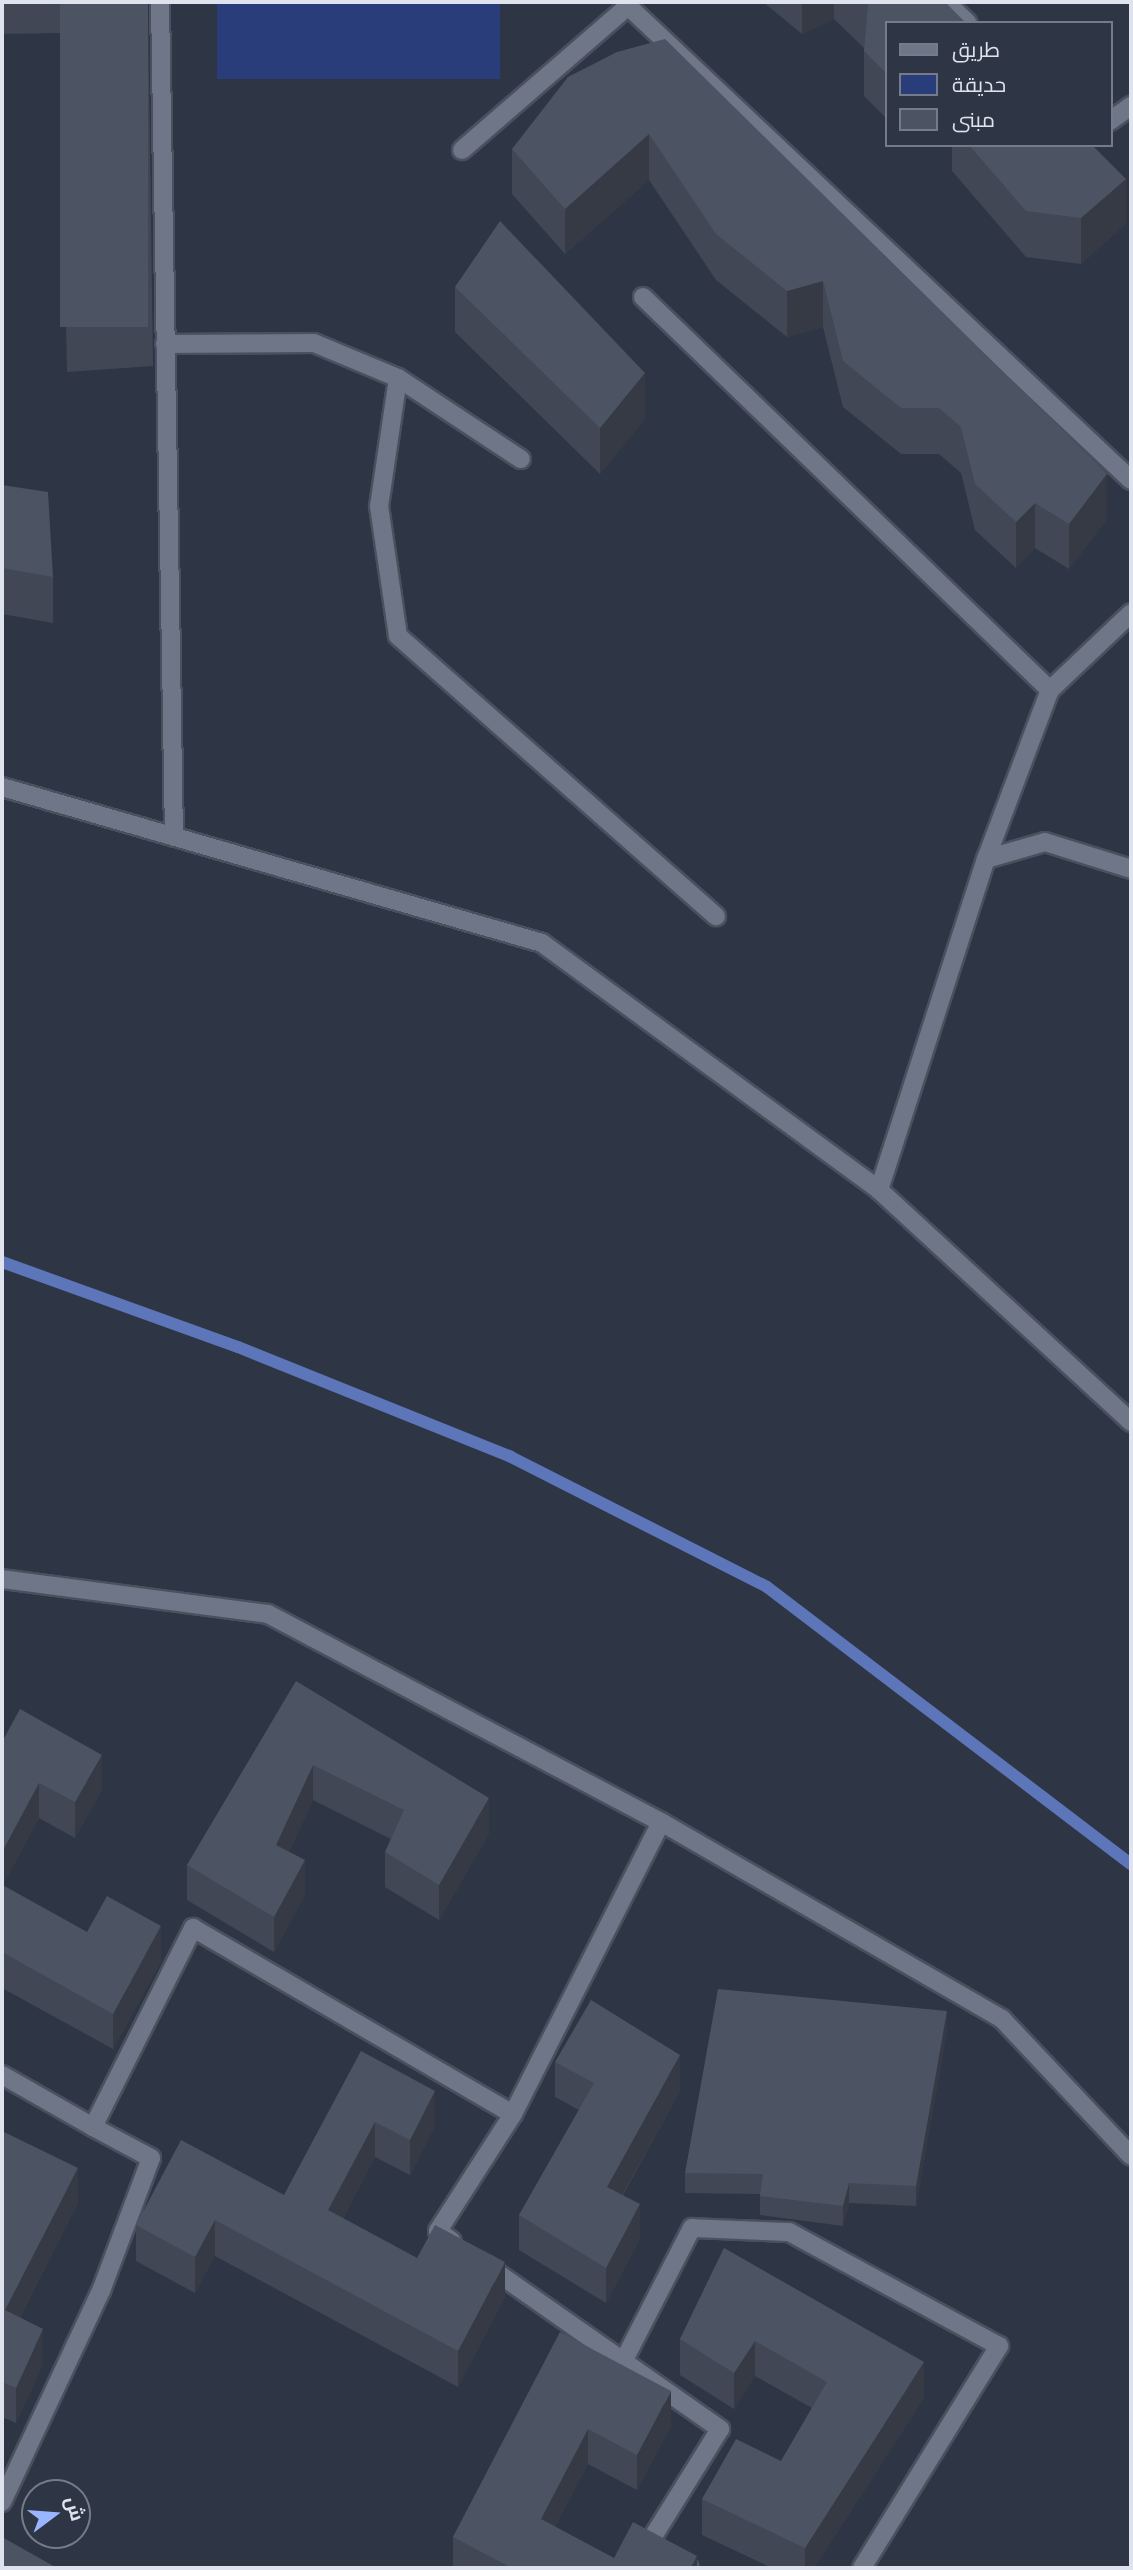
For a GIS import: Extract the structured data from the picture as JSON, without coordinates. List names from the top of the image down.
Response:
{
  "legend": ["طريق", "حديقة", "مبنى"],
  "north": "right"
}
